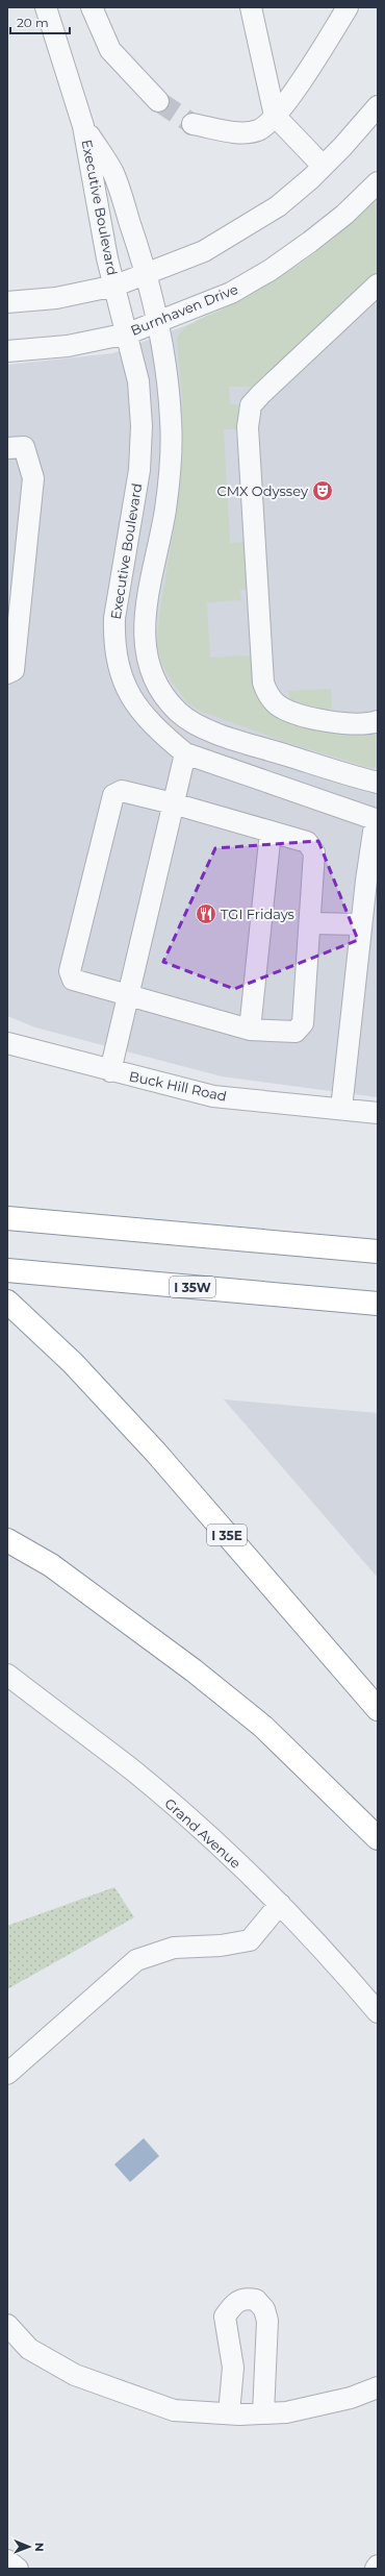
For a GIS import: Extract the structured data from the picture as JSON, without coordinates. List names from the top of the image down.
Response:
{
  "streets": {
    "highway": ["I 35W", "I 35E"],
    "street": [
      "Executive Boulevard",
      "Burnhaven Drive",
      "Buck Hill Road",
      "Grand Avenue"
    ]
  },
  "crossings": [
    ["Executive Boulevard", "Burnhaven Drive"]
  ],
  "places": {
    "theatre": ["CMX Odyssey"],
    "restaurant": ["TGI Fridays"]
  },
  "scale_bar": "20 m",
  "north": "right"
}
